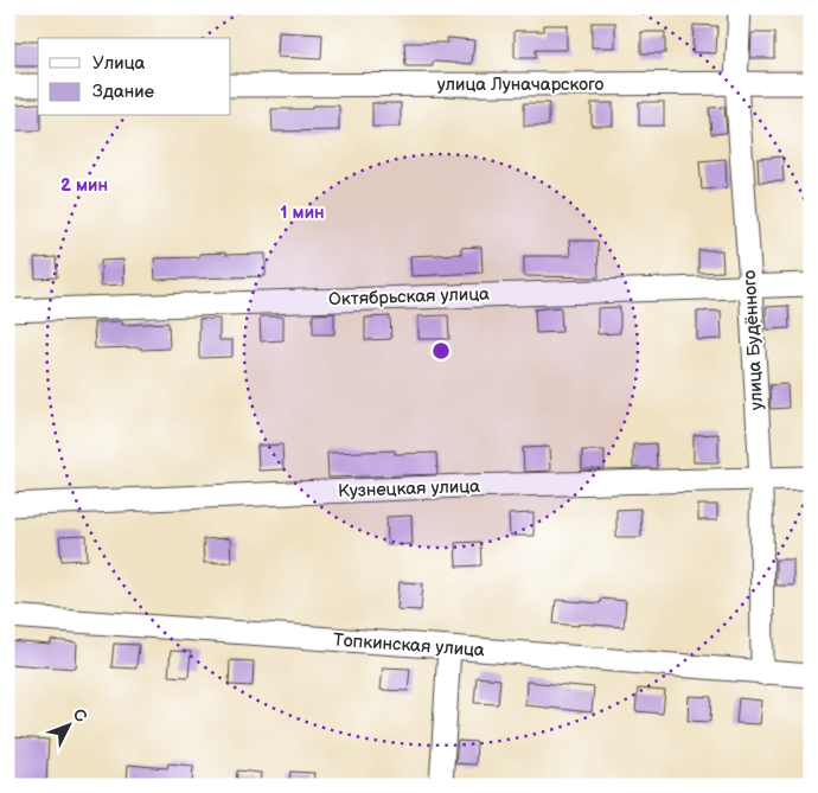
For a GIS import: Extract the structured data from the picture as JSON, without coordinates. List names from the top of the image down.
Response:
{
  "streets": {
    "street": [
      "улица Луначарского",
      "Октябрьская улица",
      "улица Будённого",
      "Кузнецкая улица",
      "Топкинская улица"
    ]
  },
  "crossings": [
    ["улица Луначарского", "улица Будённого"],
    ["Октябрьская улица", "улица Будённого"],
    ["улица Будённого", "Кузнецкая улица"],
    ["улица Будённого", "Топкинская улица"]
  ],
  "legend": ["Улица", "Здание"],
  "north": "top right",
  "rings": ["2 мин", "1 мин"]
}
